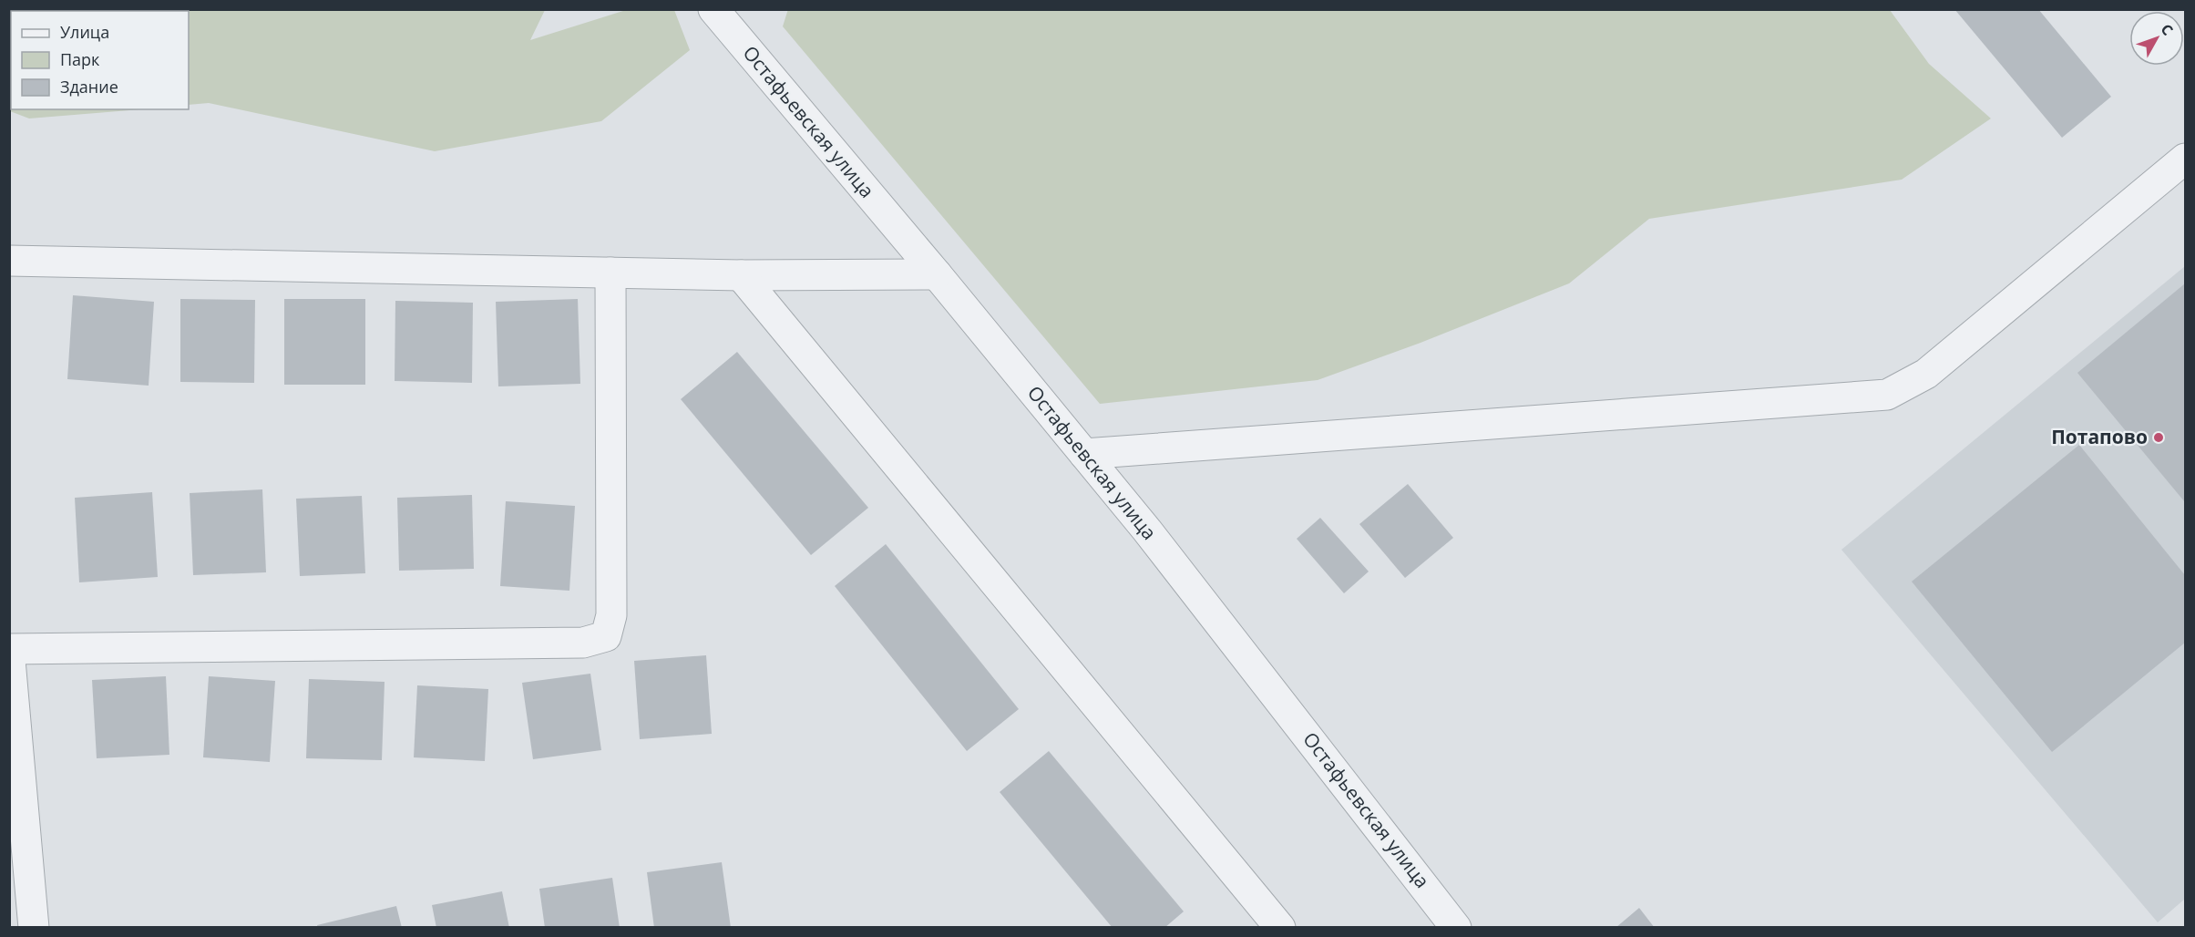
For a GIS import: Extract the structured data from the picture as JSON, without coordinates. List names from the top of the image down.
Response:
{
  "streets": {
    "street": ["Остафьевская улица"]
  },
  "places": ["Потапово"],
  "legend": ["Улица", "Парк", "Здание"],
  "north": "top right"
}
